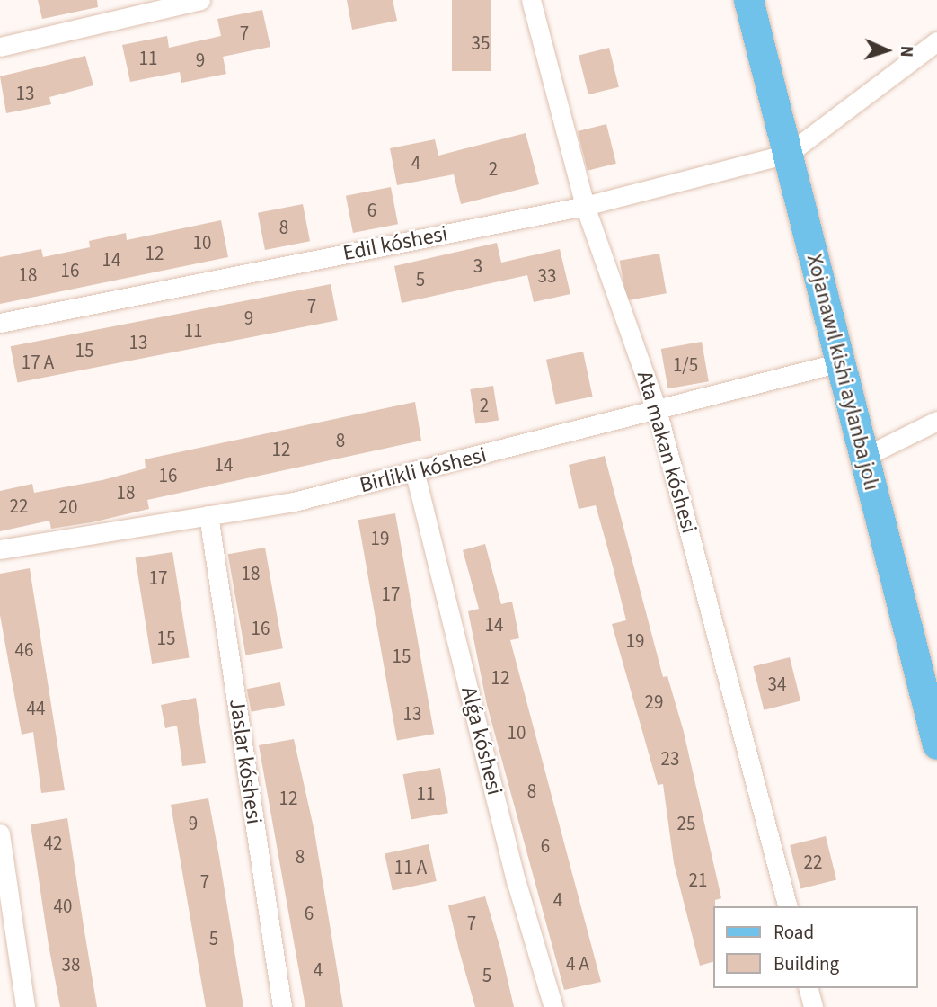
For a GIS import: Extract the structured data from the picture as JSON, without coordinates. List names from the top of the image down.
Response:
{
  "streets": {
    "main road": ["Xojanawıl kishi aylanba jolı"],
    "street": [
      "Edil kóshesi",
      "Ata makan kóshesi",
      "Birlikli kóshesi",
      "Alǵa kóshesi",
      "Jaslar kóshesi"
    ]
  },
  "crossings": [
    ["Edil kóshesi", "Xojanawıl kishi aylanba jolı"],
    ["Edil kóshesi", "Ata makan kóshesi"],
    ["Xojanawıl kishi aylanba jolı", "Birlikli kóshesi"],
    ["Ata makan kóshesi", "Birlikli kóshesi"],
    ["Birlikli kóshesi", "Alǵa kóshesi"],
    ["Birlikli kóshesi", "Jaslar kóshesi"]
  ],
  "house_numbers": [
    "7",
    "35",
    "11",
    "9",
    "13",
    "4",
    "2",
    "6",
    "8",
    "10",
    "12",
    "14",
    "3",
    "16",
    "18",
    "33",
    "5",
    "7",
    "9",
    "11",
    "13",
    "15",
    "17 А",
    "1/5",
    "2",
    "8",
    "12",
    "14",
    "16",
    "18",
    "22",
    "20",
    "19",
    "18",
    "17",
    "17",
    "14",
    "16",
    "15",
    "19",
    "46",
    "15",
    "12",
    "34",
    "29",
    "44",
    "13",
    "10",
    "23",
    "8",
    "11",
    "12",
    "9",
    "25",
    "42",
    "6",
    "8",
    "22",
    "11 А",
    "21",
    "7",
    "4",
    "40",
    "6",
    "7",
    "5",
    "4 А",
    "38",
    "4",
    "5"
  ],
  "legend": ["Road", "Building"],
  "north": "right"
}
